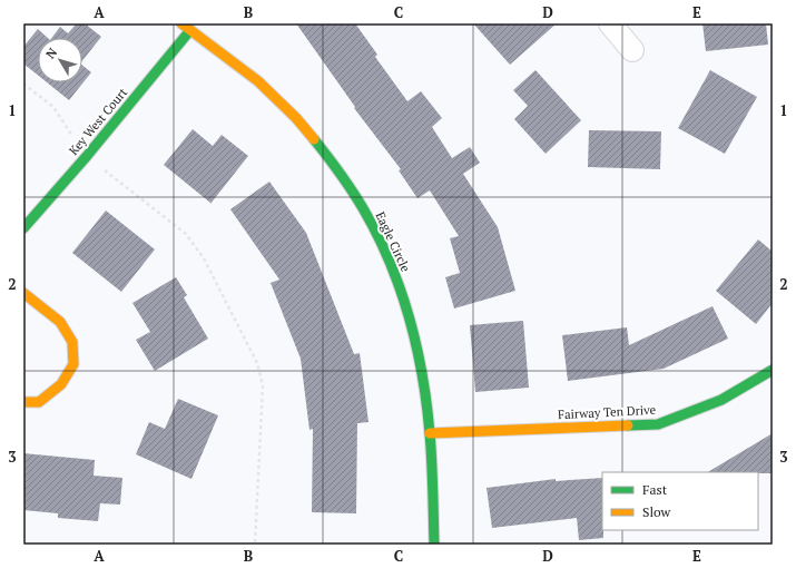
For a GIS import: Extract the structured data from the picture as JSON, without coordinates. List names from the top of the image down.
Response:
{
  "streets": {
    "street": ["Key West Court", "Eagle Circle", "Fairway Ten Drive"]
  },
  "crossings": [
    ["Key West Court", "Eagle Circle"],
    ["Eagle Circle", "Fairway Ten Drive"]
  ],
  "legend": ["Fast", "Slow"],
  "north": "top left",
  "grid": {
    "columns": [
      "A",
      "B",
      "C",
      "D",
      "E"
    ],
    "rows": ["1", "2", "3"]
  }
}
